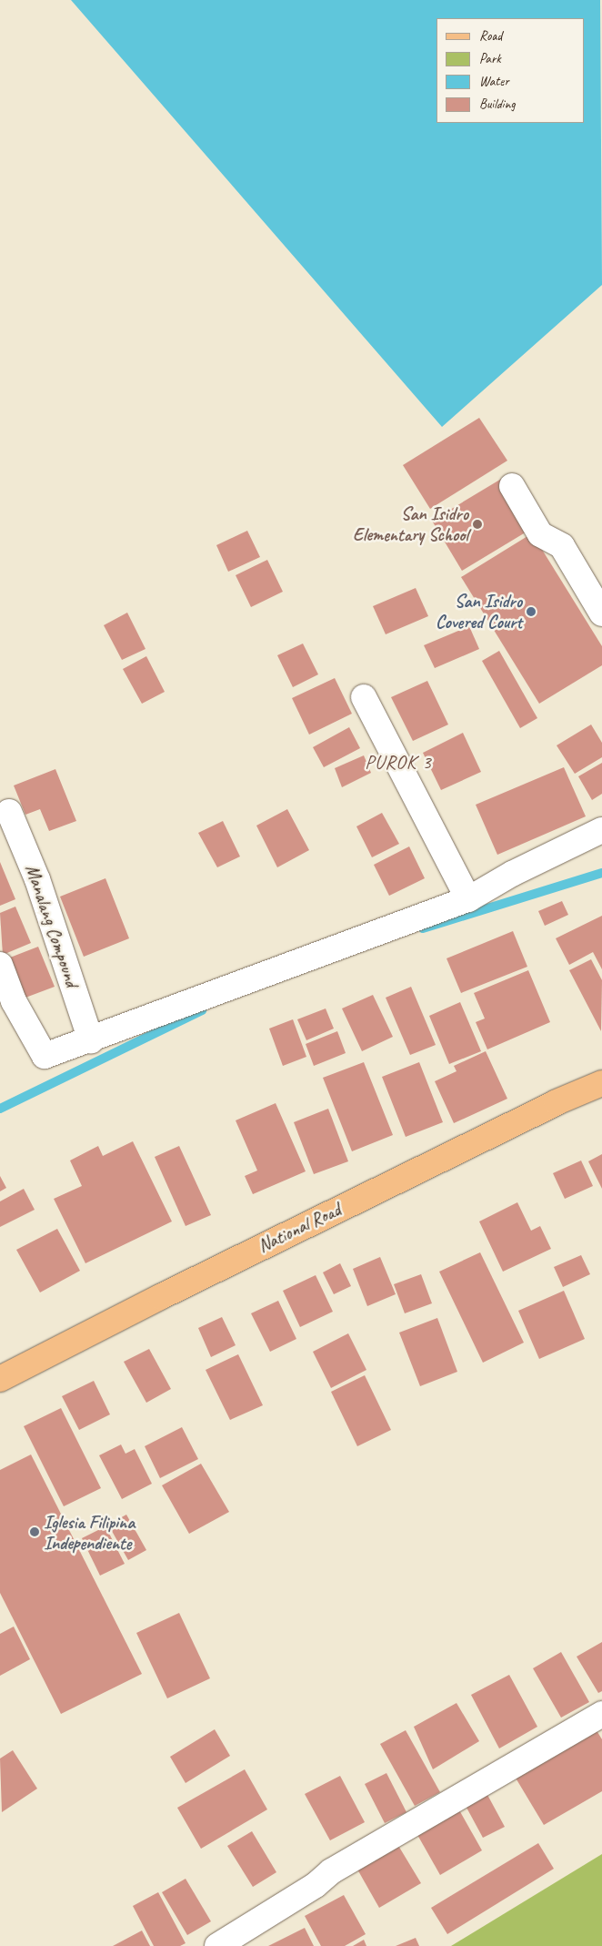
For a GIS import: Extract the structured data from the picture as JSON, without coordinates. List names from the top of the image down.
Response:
{
  "streets": {
    "main road": ["National Road"],
    "street": ["Manalang Compound"]
  },
  "districts": ["PUROK 3"],
  "places": ["San Isidro Elementary School", "San Isidro Covered Court", "Iglesia Filipina Independiente"],
  "legend": [
    "Road",
    "Park",
    "Water",
    "Building"
  ]
}
